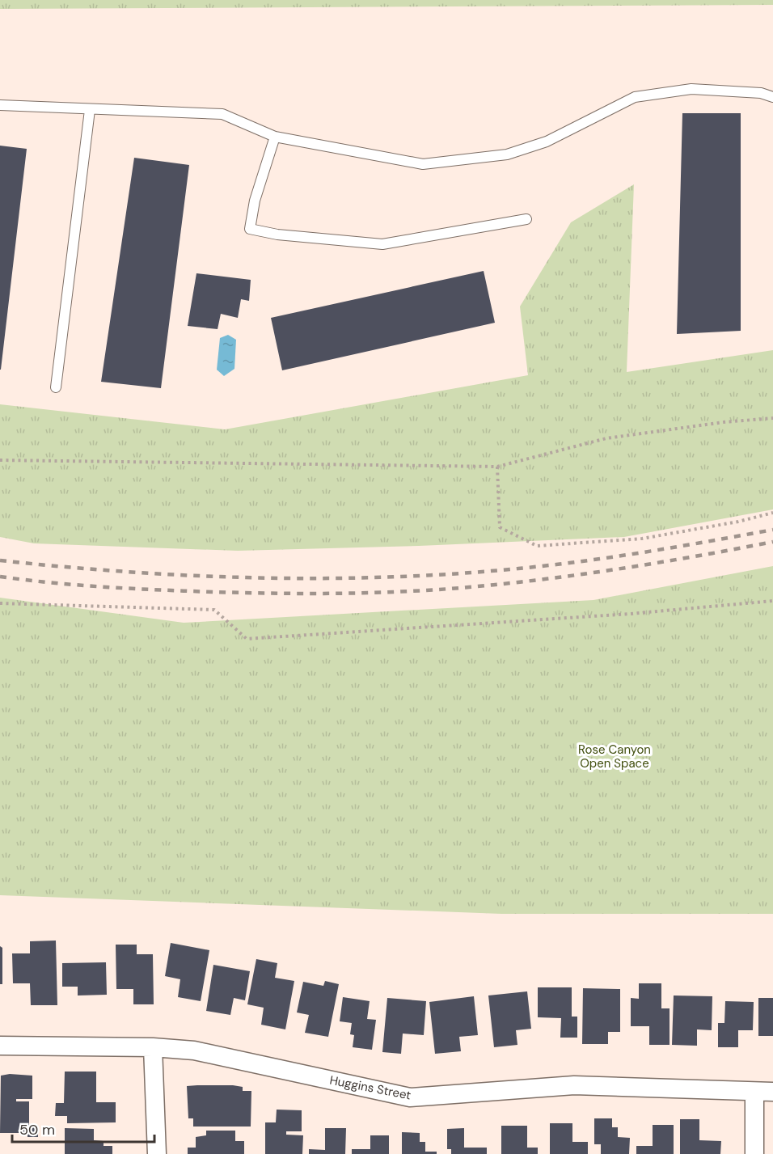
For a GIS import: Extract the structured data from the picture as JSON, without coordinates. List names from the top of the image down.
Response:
{
  "streets": {
    "street": ["Huggins Street"]
  },
  "parks": ["Rose Canyon Open Space"],
  "scale_bar": "50 m"
}
